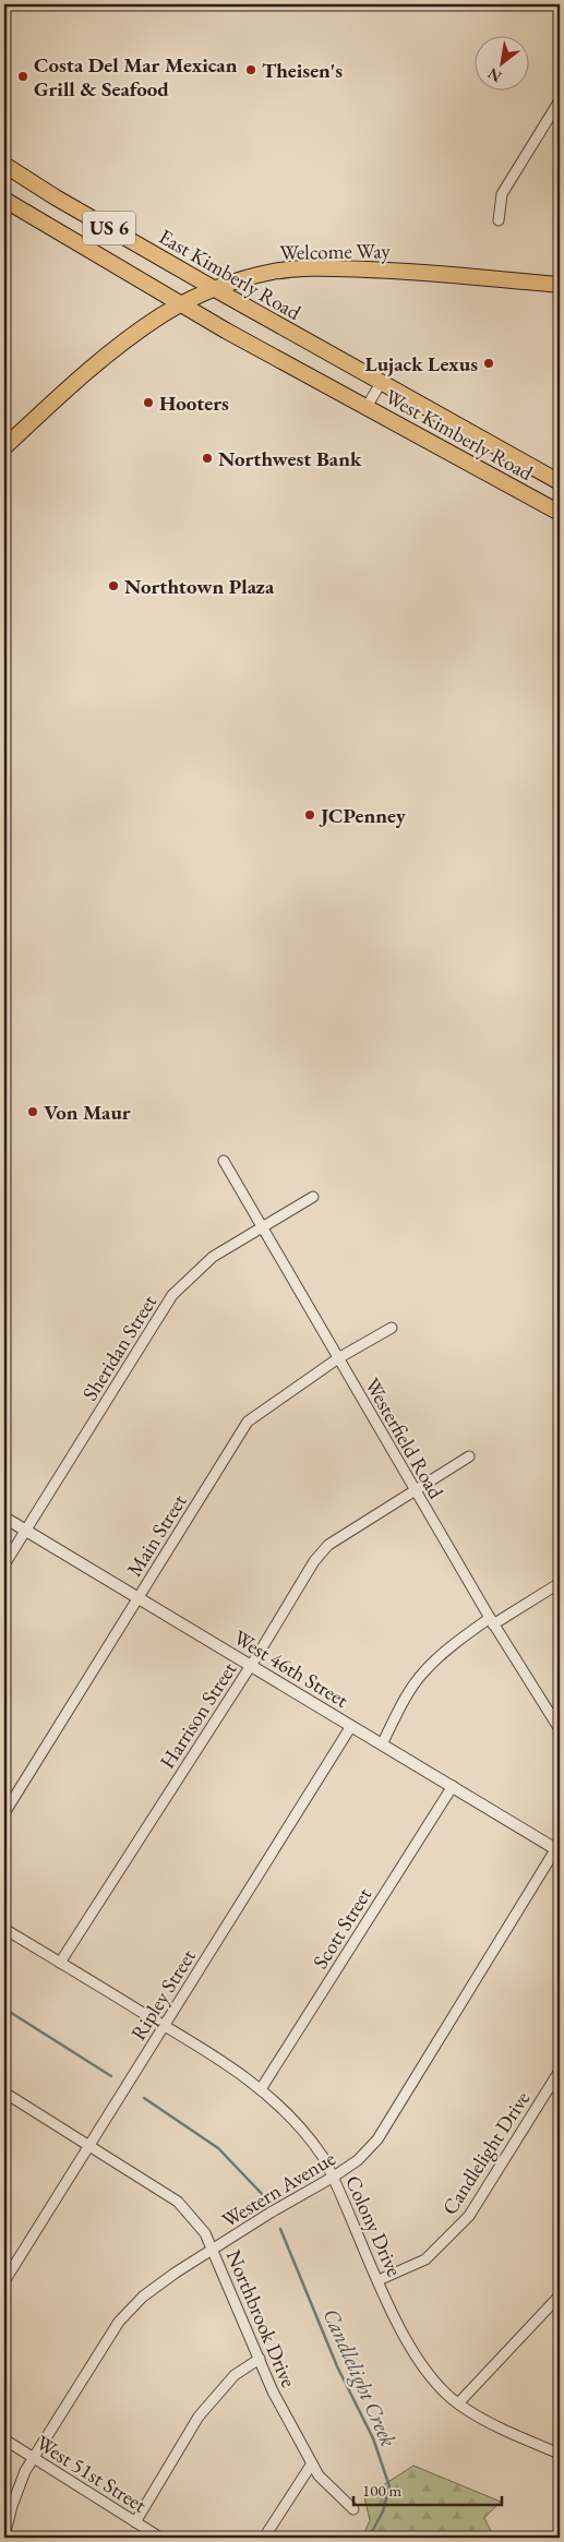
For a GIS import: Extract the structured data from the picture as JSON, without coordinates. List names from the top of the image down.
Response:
{
  "streets": {
    "main road": [
      "US 6",
      "Welcome Way",
      "East Kimberly Road",
      "West Kimberly Road"
    ],
    "street": [
      "Sheridan Street",
      "Westerfield Road",
      "Main Street",
      "West 46th Street",
      "Harrison Street",
      "Scott Street",
      "Ripley Street",
      "Candlelight Drive",
      "Western Avenue",
      "Colony Drive",
      "Northbrook Drive",
      "West 51st Street"
    ]
  },
  "crossings": [
    ["US 6", "Welcome Way"],
    ["US 6", "West Kimberly Road"],
    ["Welcome Way", "East Kimberly Road"],
    ["East Kimberly Road", "West Kimberly Road"],
    ["Sheridan Street", "Westerfield Road"],
    ["Sheridan Street", "West 46th Street"],
    ["Westerfield Road", "Main Street"],
    ["Westerfield Road", "Harrison Street"],
    ["Main Street", "West 46th Street"],
    ["West 46th Street", "Harrison Street"],
    ["West 46th Street", "Scott Street"],
    ["West 46th Street", "Ripley Street"],
    ["West 46th Street", "Western Avenue"],
    ["Harrison Street", "Colony Drive"],
    ["Scott Street", "Colony Drive"],
    ["Ripley Street", "Colony Drive"],
    ["Ripley Street", "Northbrook Drive"],
    ["Candlelight Drive", "Colony Drive"],
    ["Western Avenue", "Colony Drive"],
    ["Western Avenue", "Northbrook Drive"],
    ["Western Avenue", "West 51st Street"]
  ],
  "water": ["Candlelight Creek"],
  "places": [
    "Theisen's",
    "Costa Del Mar Mexican Grill & Seafood",
    "Lujack Lexus",
    "Hooters",
    "Northwest Bank",
    "Northtown Plaza",
    "JCPenney",
    "Von Maur"
  ],
  "scale_bar": "100 m",
  "north": "bottom left"
}
